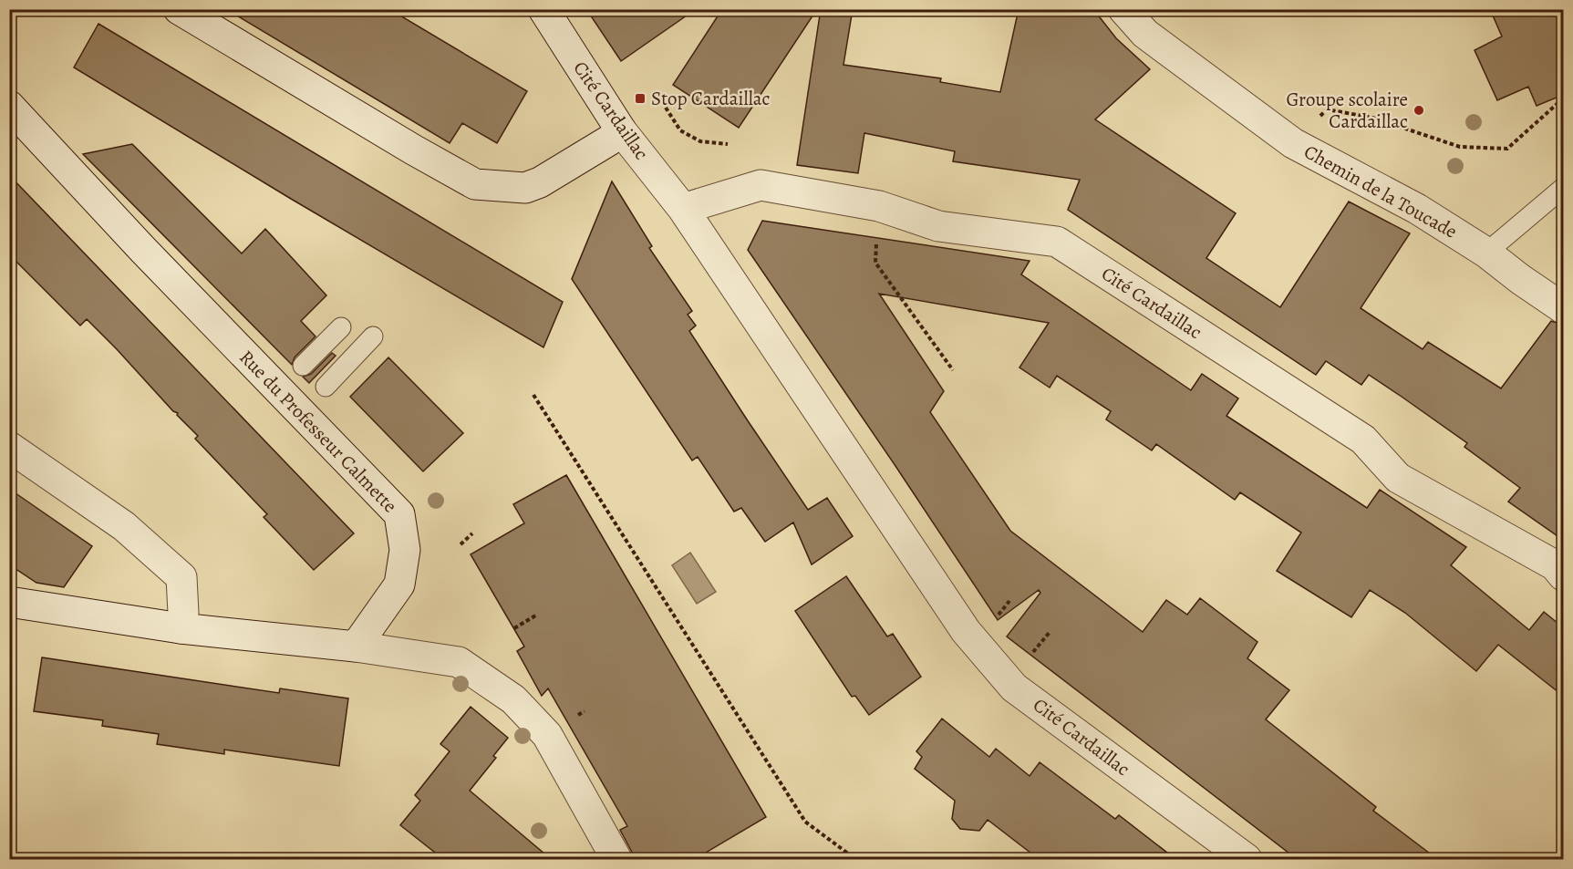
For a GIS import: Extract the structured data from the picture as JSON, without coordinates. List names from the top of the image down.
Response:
{
  "streets": {
    "street": ["Cité Cardaillac", "Chemin de la Toucade", "Rue du Professeur Calmette"]
  },
  "places": {
    "transit": ["Stop Cardaillac"],
    "other": ["Groupe scolaire Cardaillac"]
  }
}
